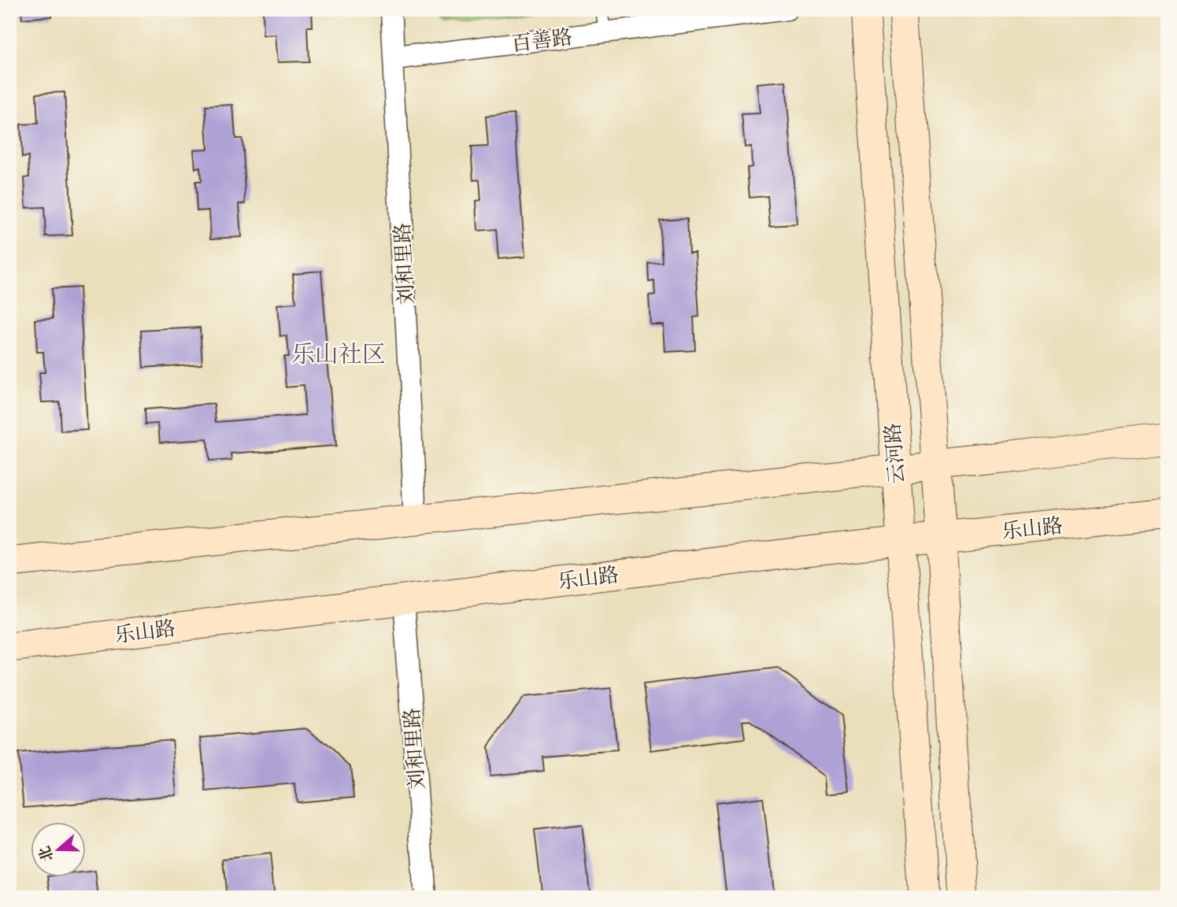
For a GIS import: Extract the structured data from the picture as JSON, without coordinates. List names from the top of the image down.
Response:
{
  "streets": {
    "main road": ["云河路", "乐山路"],
    "street": ["百善路", "刘和里路"]
  },
  "crossings": [
    ["百善路", "刘和里路"],
    ["刘和里路", "乐山路"],
    ["云河路", "乐山路"]
  ],
  "districts": ["乐山社区"],
  "north": "left"
}
